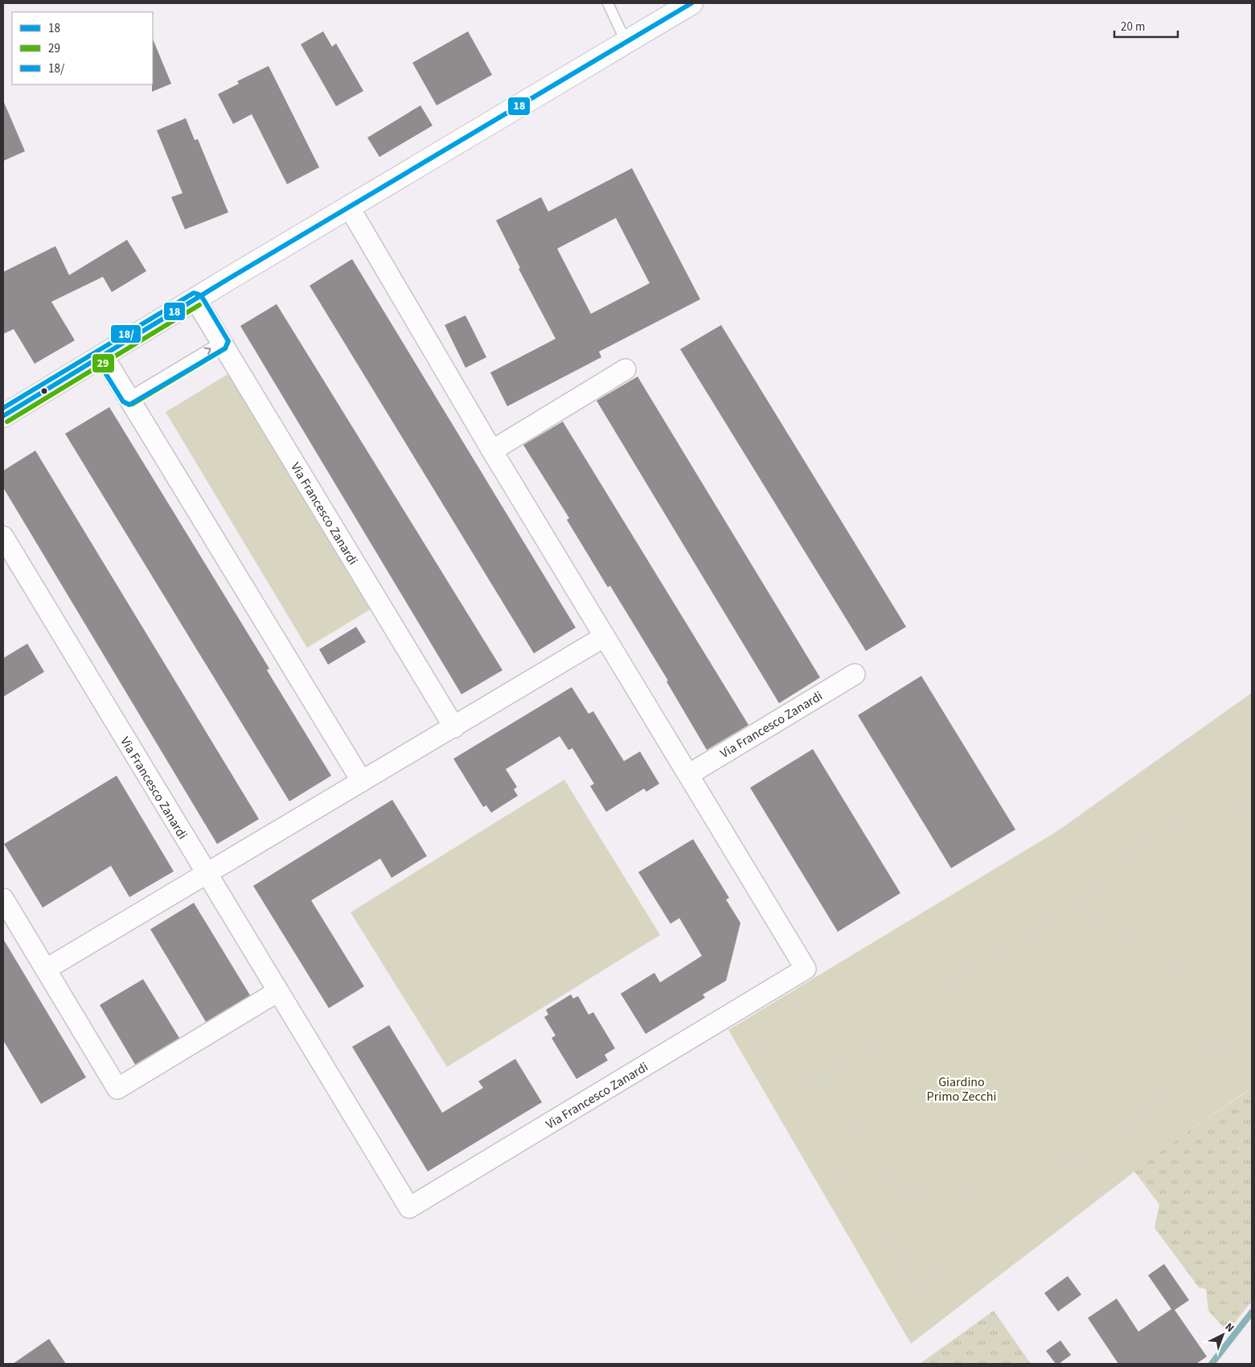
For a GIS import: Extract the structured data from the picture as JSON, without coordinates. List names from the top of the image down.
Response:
{
  "streets": {
    "street": ["Via Francesco Zanardi"]
  },
  "parks": ["Giardino Primo Zecchi"],
  "lines": ["transit line 18", "transit line 18/", "transit line 29"],
  "legend": ["18", "29", "18/"],
  "scale_bar": "20 m",
  "north": "top right"
}
